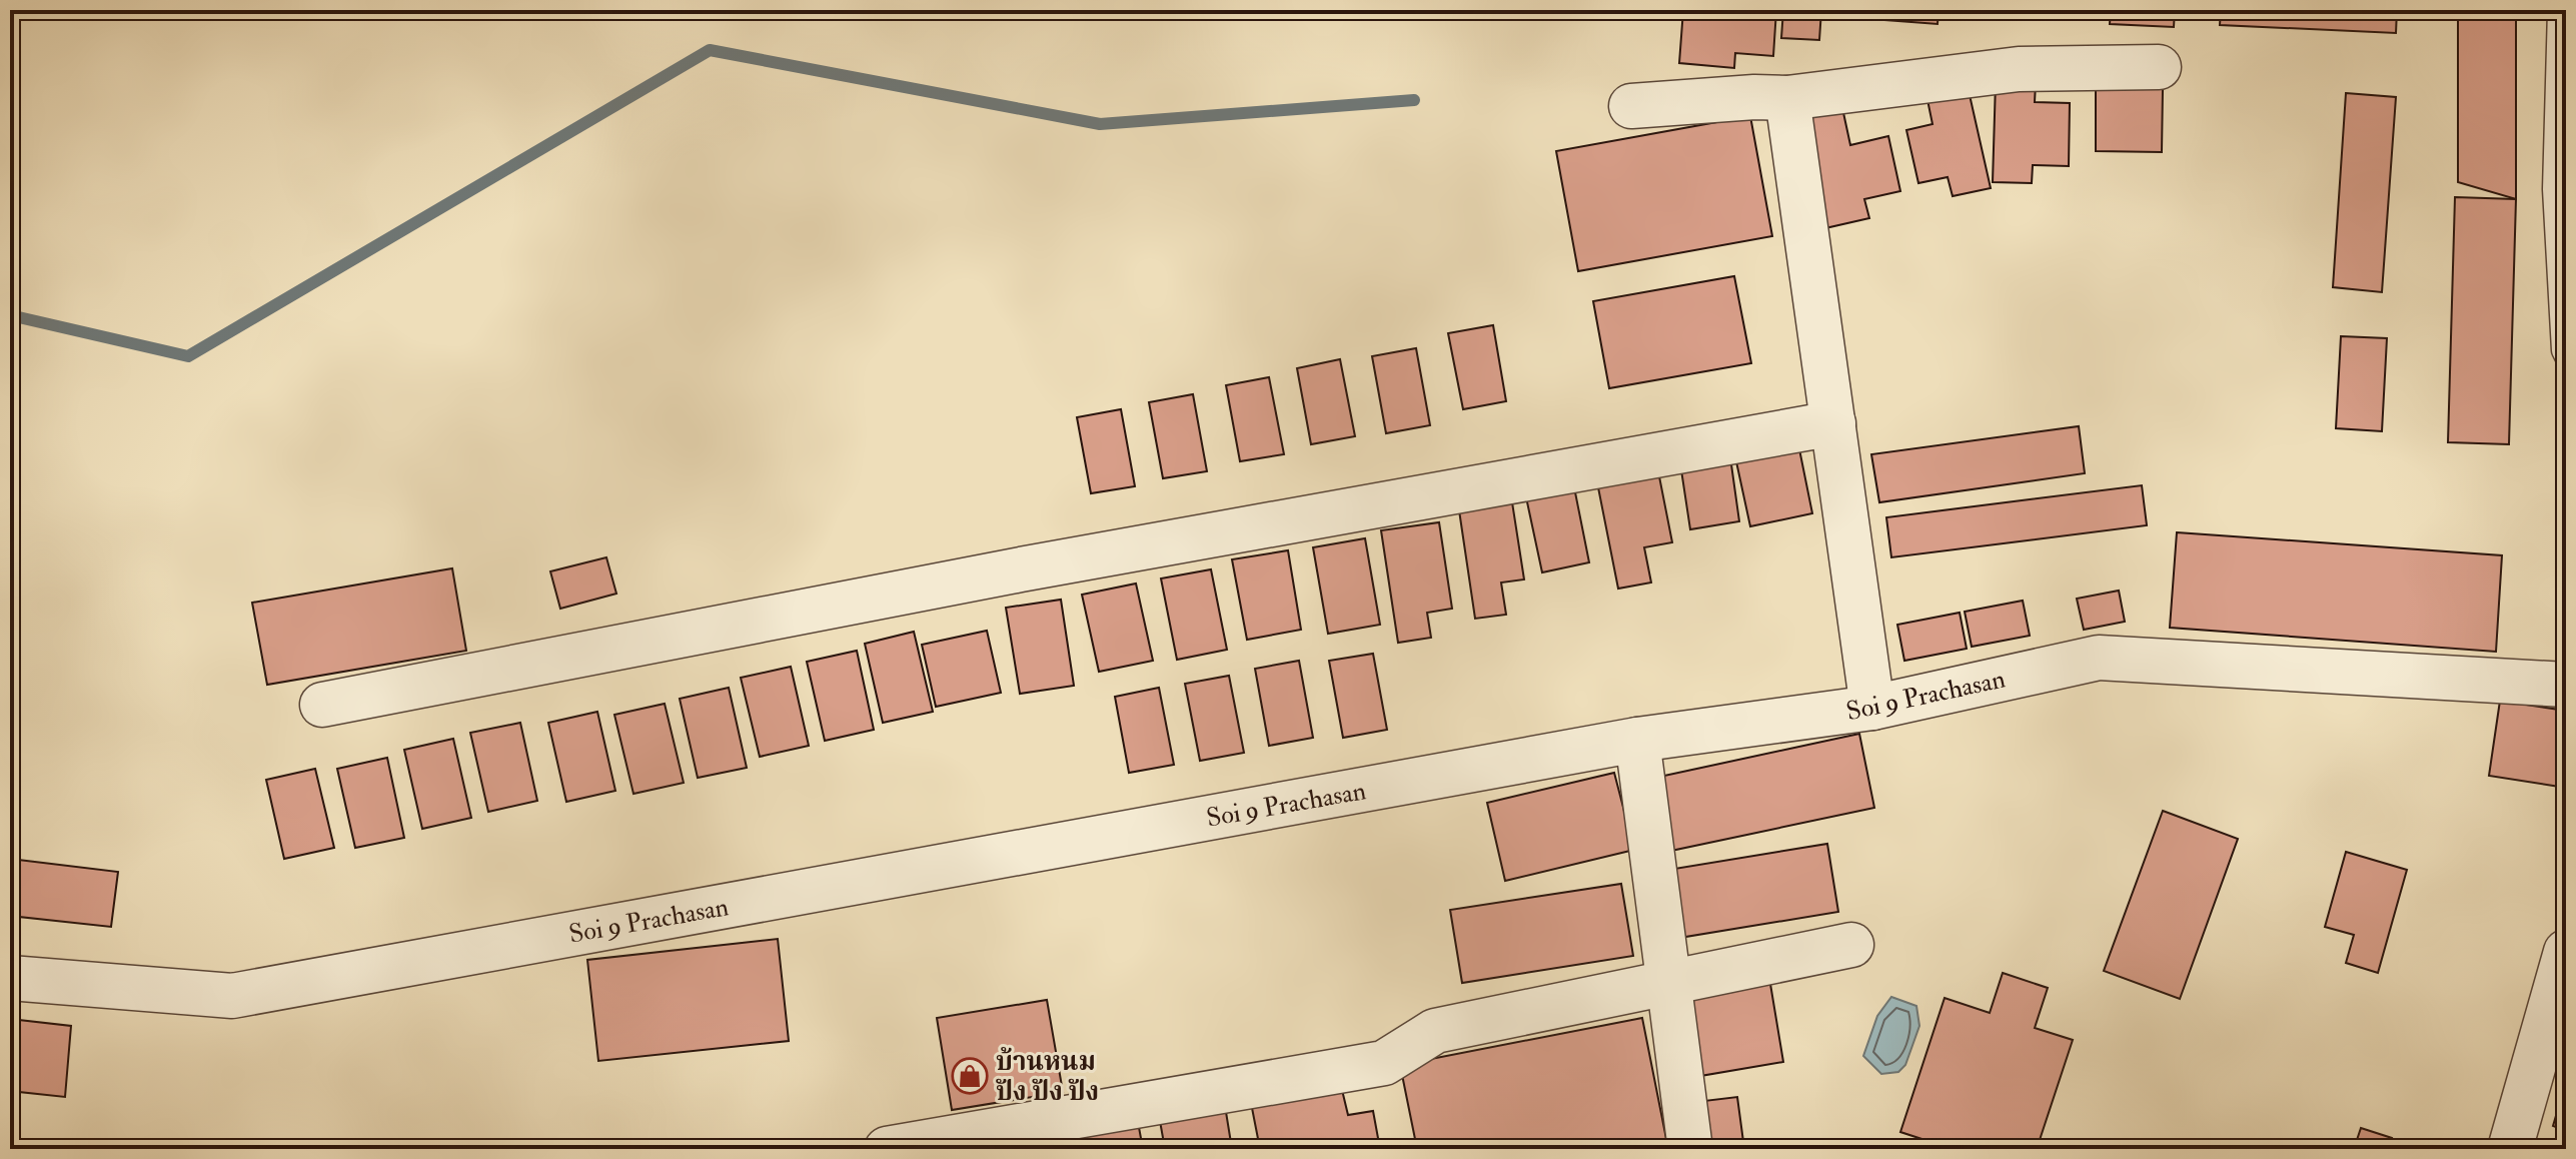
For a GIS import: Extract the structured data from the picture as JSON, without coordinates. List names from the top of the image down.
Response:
{
  "streets": {
    "street": ["Soi 9 Prachasan"]
  },
  "places": {
    "shop": ["บ้านหนม ปัง ปัง ปัง"]
  }
}
